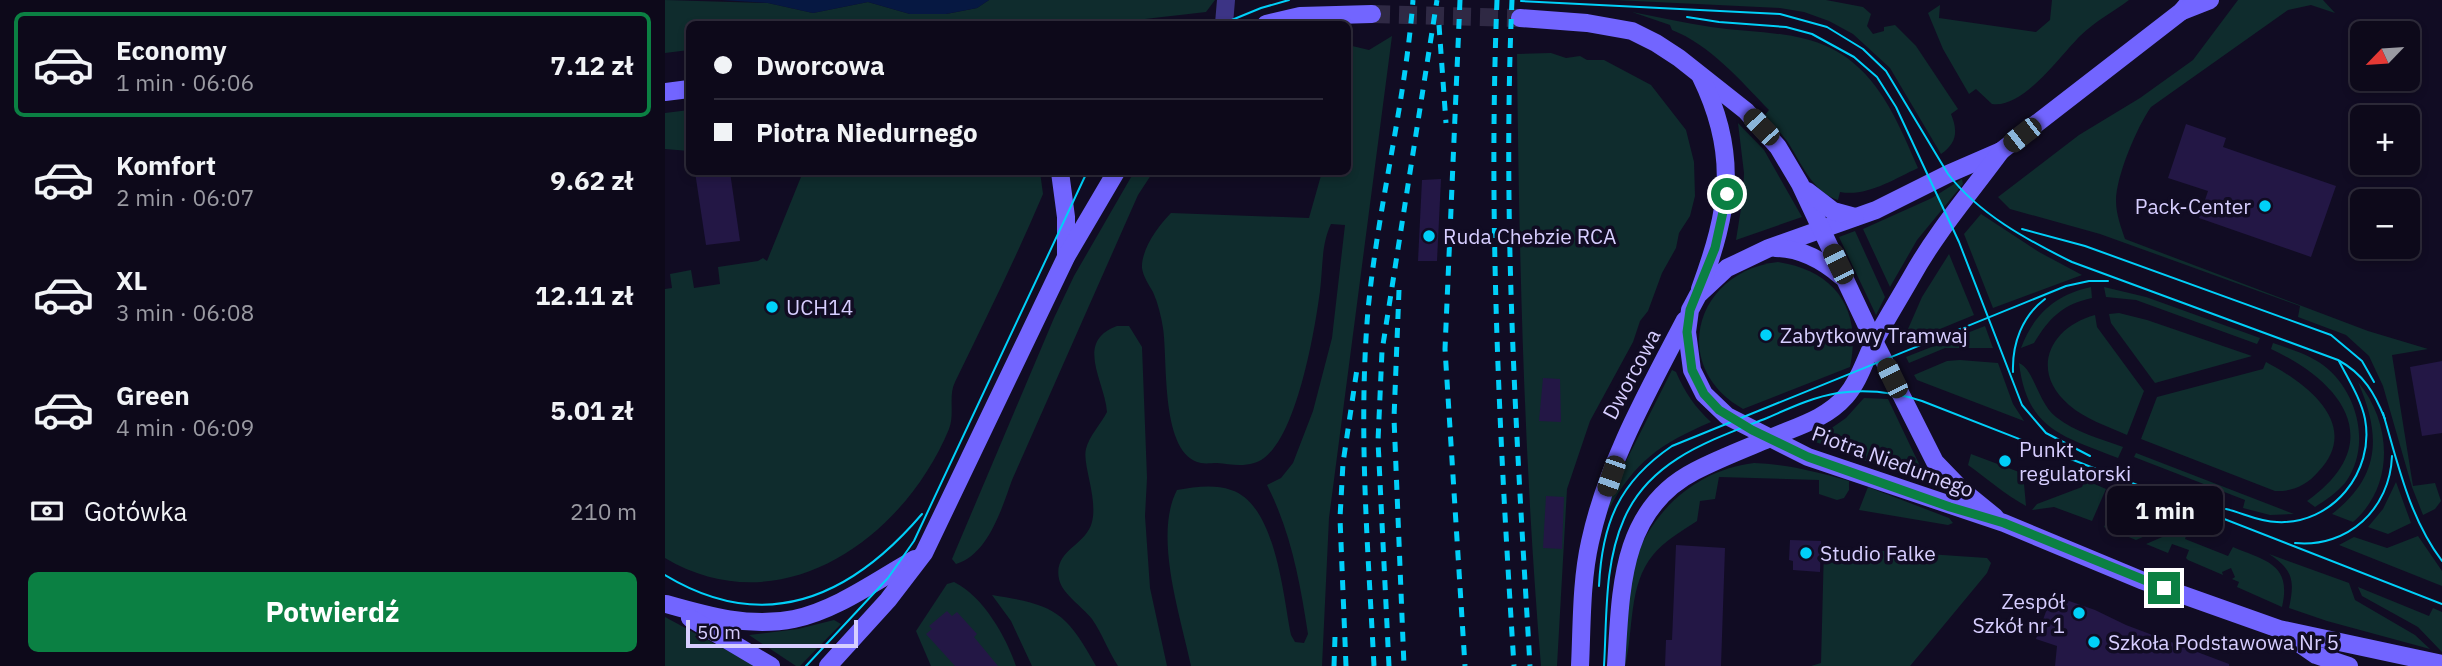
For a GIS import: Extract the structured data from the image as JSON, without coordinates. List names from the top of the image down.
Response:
{
  "streets": {
    "main road": ["Dworcowa", "Piotra Niedurnego"]
  },
  "crossings": [
    ["Dworcowa", "Piotra Niedurnego"]
  ],
  "places": [
    "Pack-Center",
    "Ruda Chebzie RCA",
    "UCH14",
    "Zabytkowy Tramwaj",
    "Punkt regulatorski",
    "Studio Falke",
    "Zespół Szkół nr 1",
    "Szkoła Podstawowa Nr 5"
  ],
  "scale_bar": "50 m",
  "north": "bottom left",
  "page": {
    "list": [
      {
        "name": "Economy",
        "note": "1 min · 06:06",
        "value": "7.12 zł"
      },
      {
        "name": "Komfort",
        "note": "2 min · 06:07",
        "value": "9.62 zł"
      },
      {
        "name": "XL",
        "note": "3 min · 06:08",
        "value": "12.11 zł"
      },
      {
        "name": "Green",
        "note": "4 min · 06:09",
        "value": "5.01 zł"
      }
    ],
    "map_buttons": ["+", "−"],
    "banner": ["Dworcowa", "Piotra Niedurnego"],
    "pay": ["Gotówka", "210 m"],
    "bubble": "1 min",
    "buttons": "Potwierdź",
    "scale": "50 m"
  }
}
